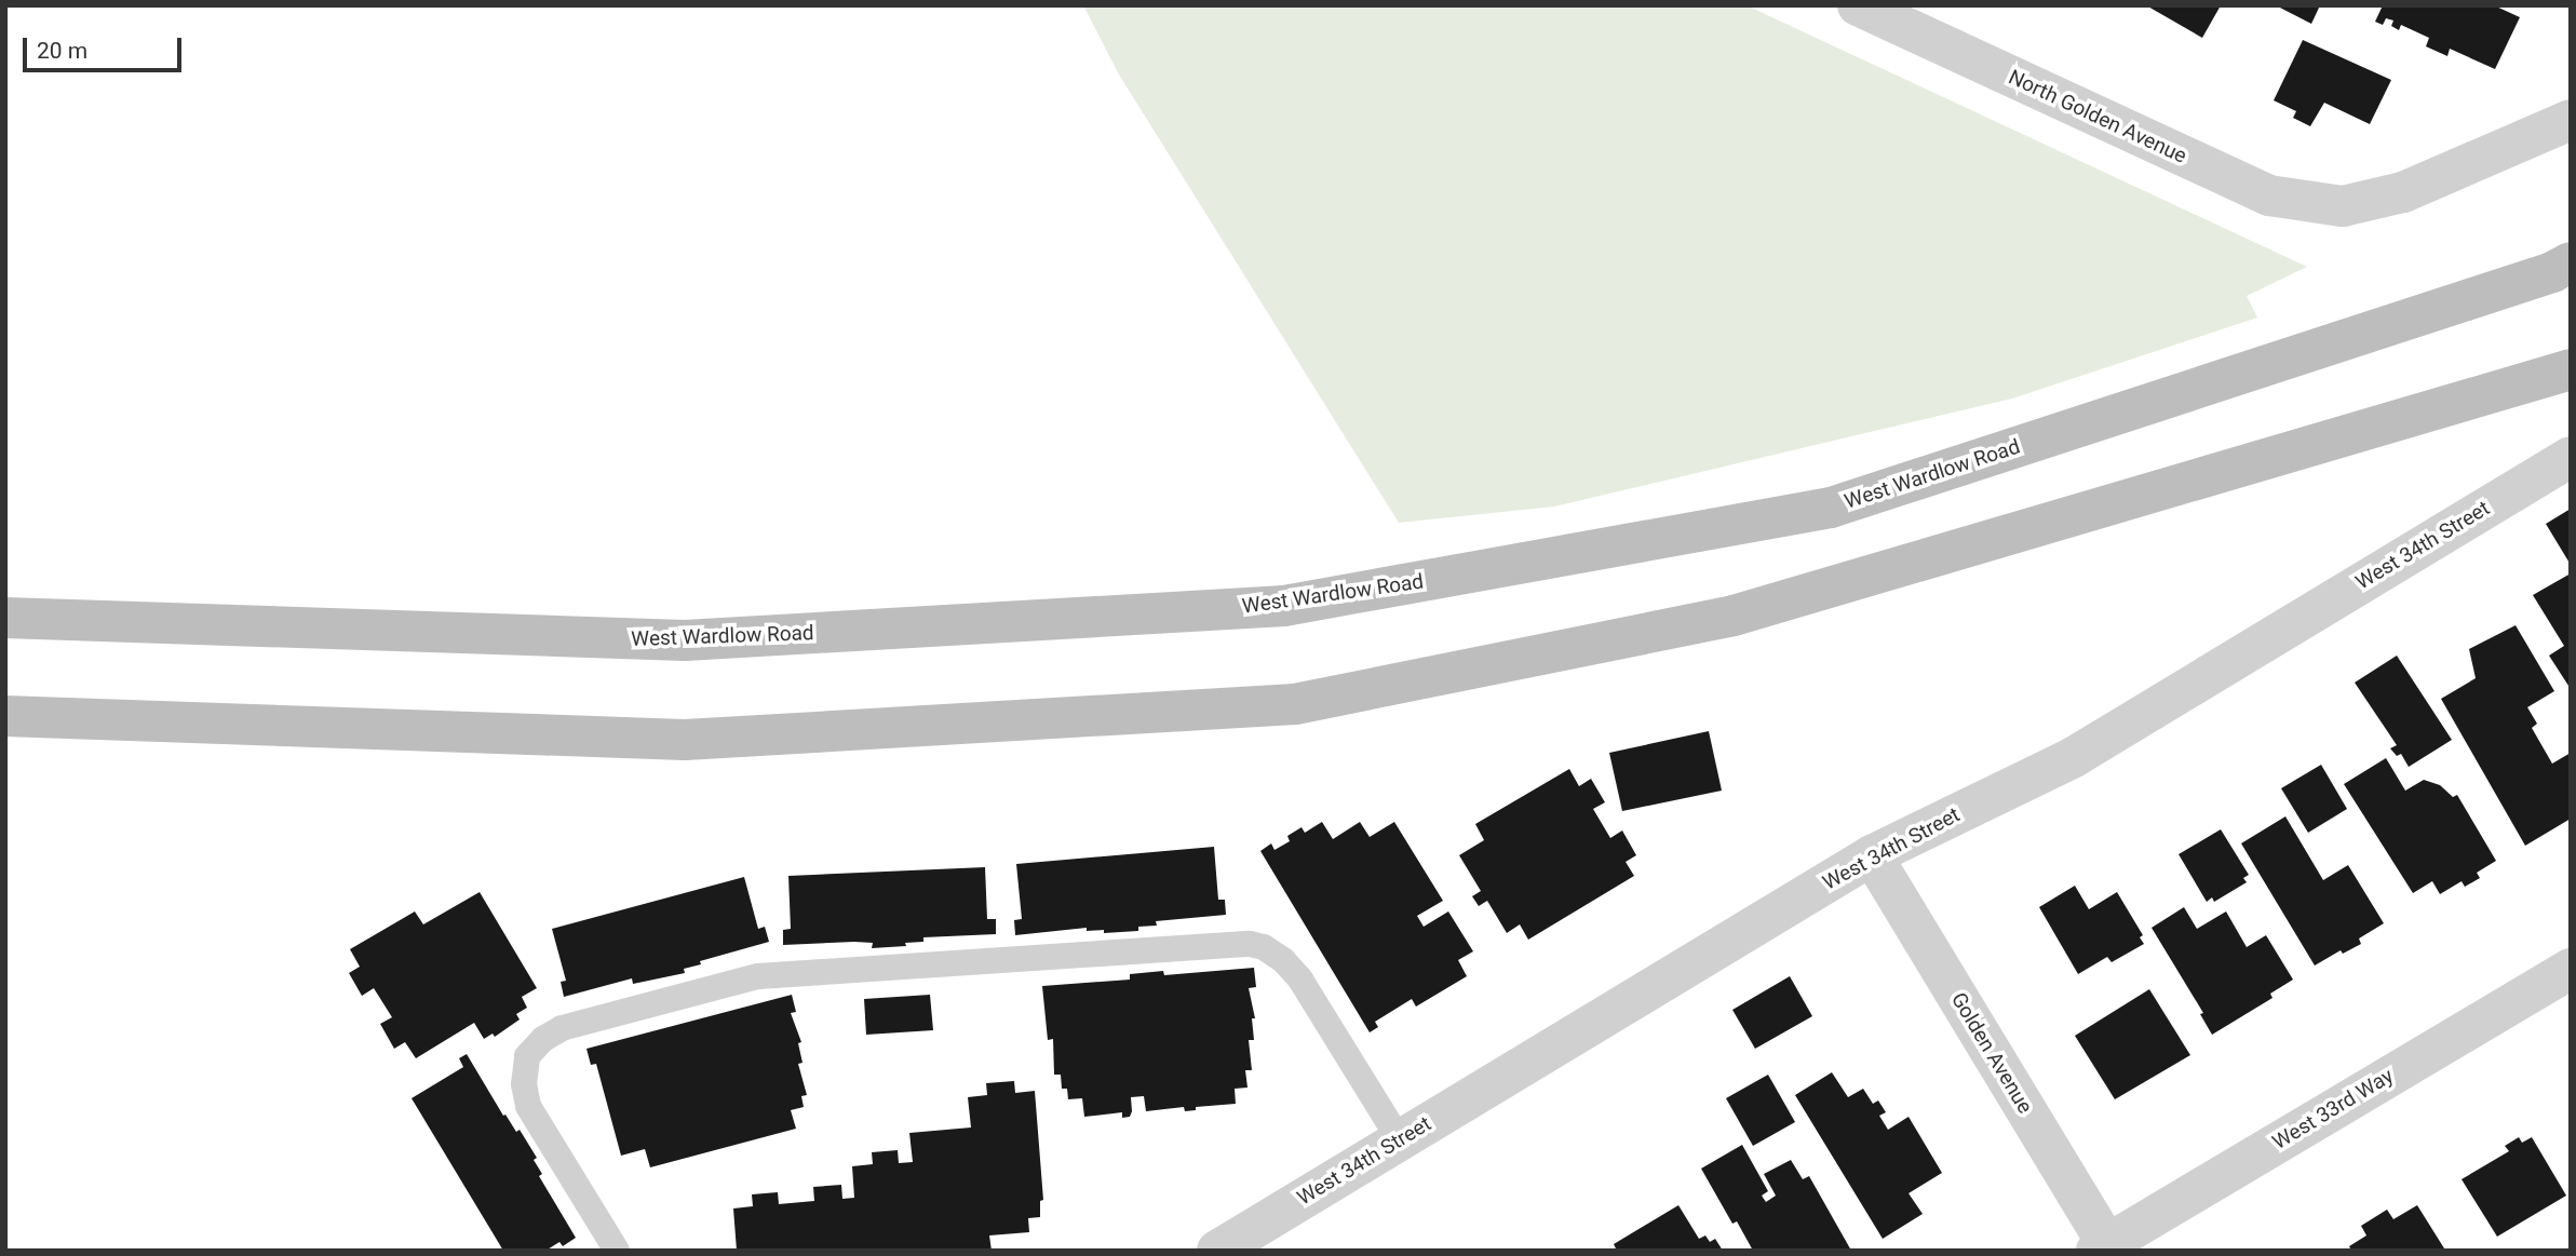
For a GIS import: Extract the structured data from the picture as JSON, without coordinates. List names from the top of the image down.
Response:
{
  "streets": {
    "main road": ["West Wardlow Road"],
    "street": [
      "North Golden Avenue",
      "West 34th Street",
      "Golden Avenue",
      "West 33rd Way"
    ]
  },
  "crossings": [
    ["West 34th Street", "Golden Avenue"],
    ["Golden Avenue", "West 33rd Way"]
  ],
  "scale_bar": "20 m"
}
